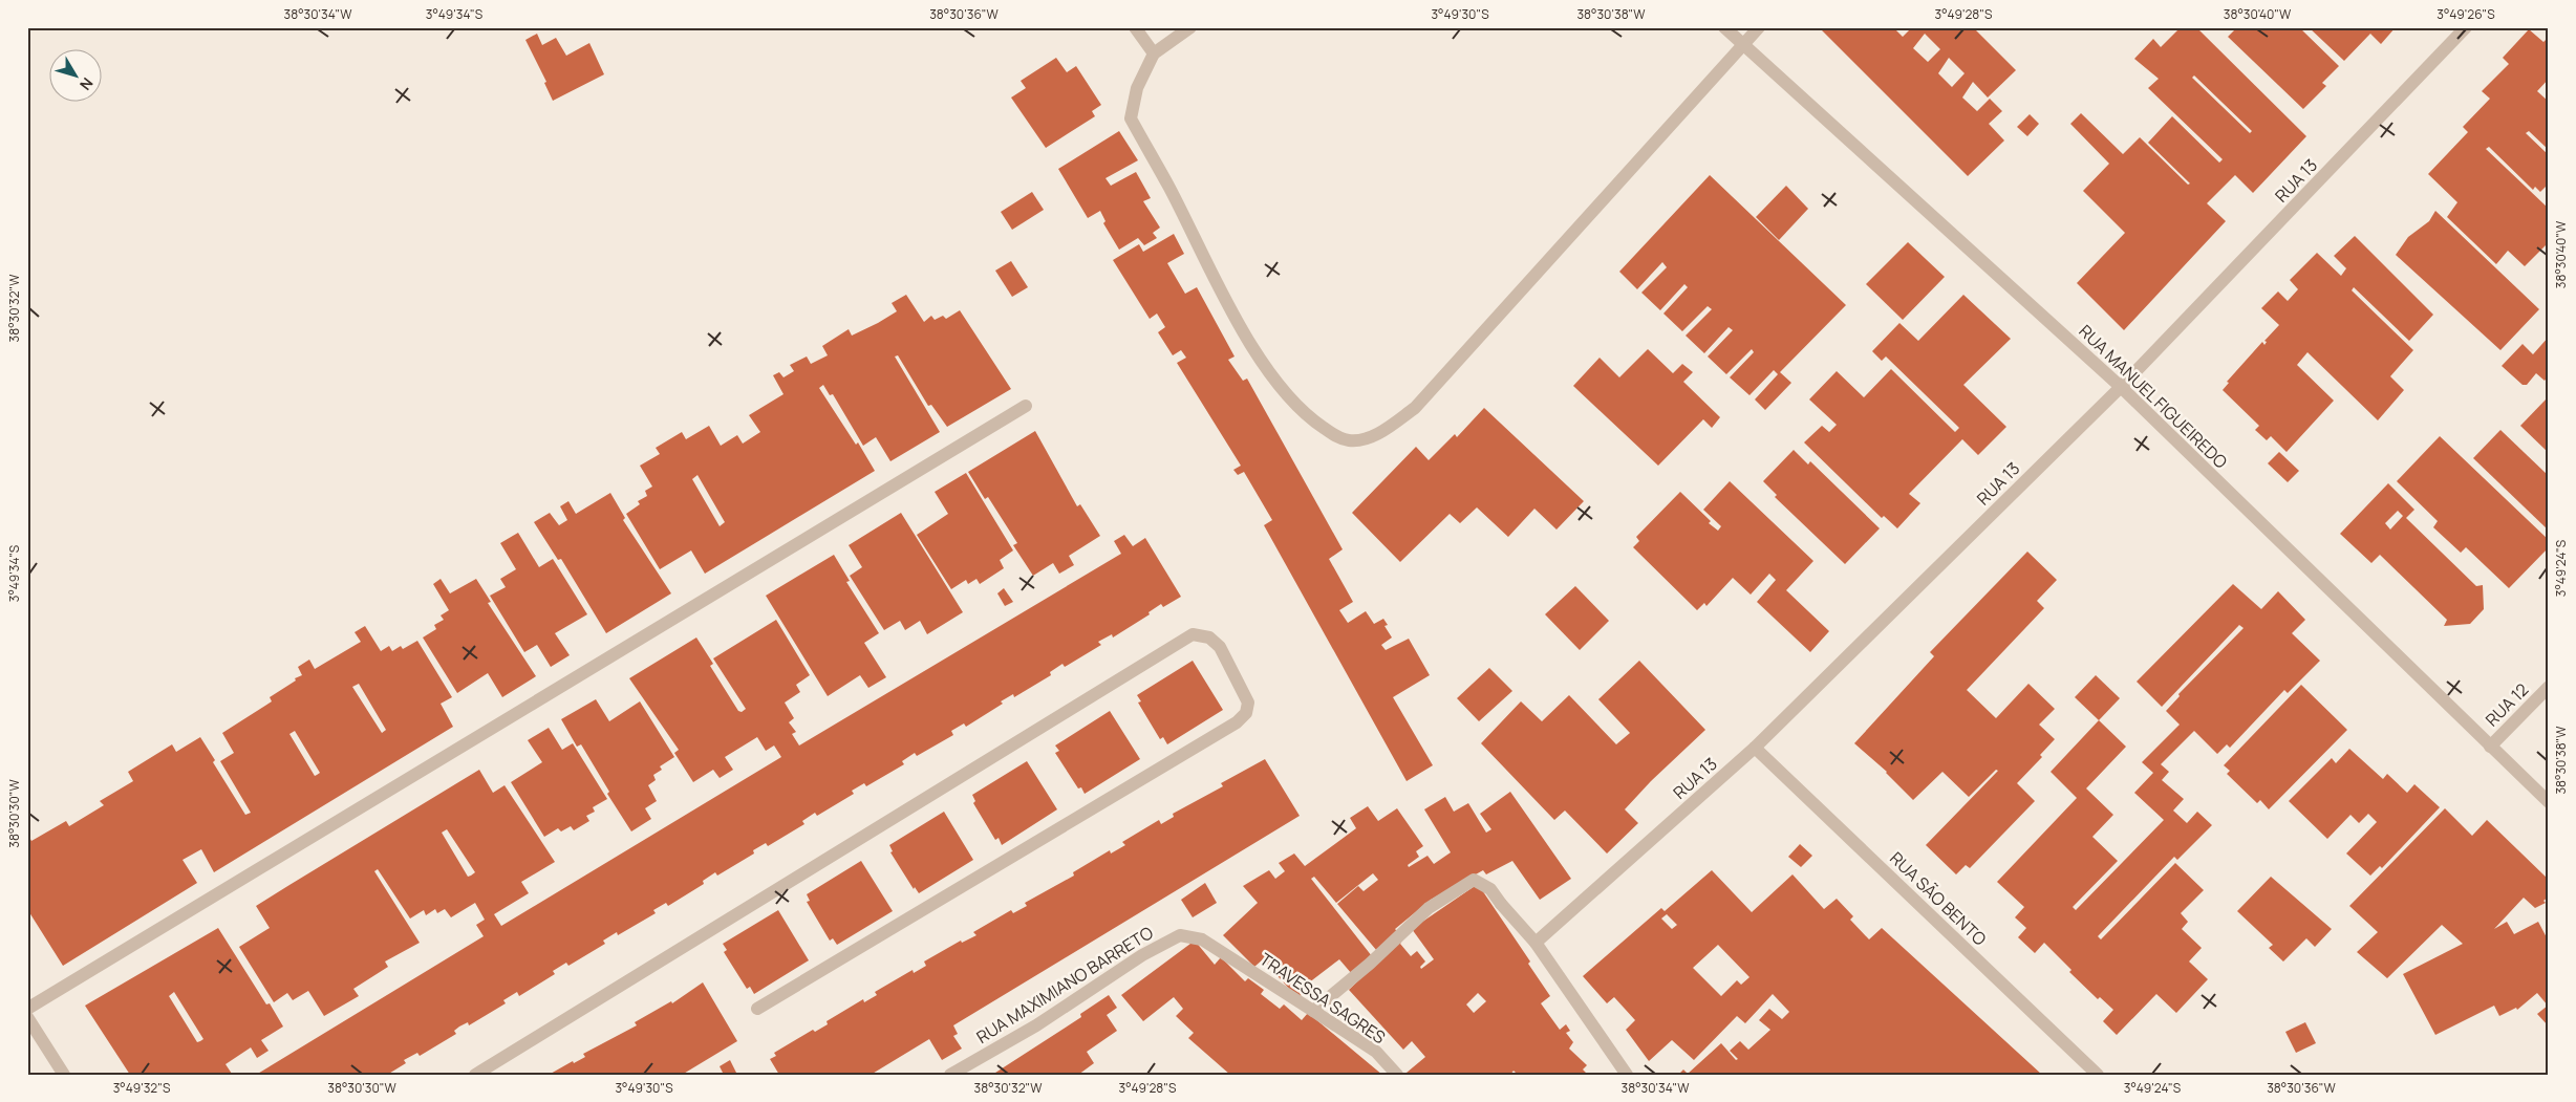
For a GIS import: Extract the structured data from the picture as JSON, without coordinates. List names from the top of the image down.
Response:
{
  "streets": {
    "street": [
      "RUA 13",
      "RUA MANUEL FIGUEIREDO",
      "RUA 12",
      "RUA SÃO BENTO",
      "RUA MAXIMIANO BARRETO",
      "TRAVESSA SAGRES"
    ]
  },
  "crossings": [
    ["RUA 13", "RUA MANUEL FIGUEIREDO"],
    ["RUA 13", "RUA SÃO BENTO"],
    ["RUA MANUEL FIGUEIREDO", "RUA 12"],
    ["RUA MAXIMIANO BARRETO", "TRAVESSA SAGRES"]
  ],
  "north": "bottom right",
  "coordinates": [
    "38°30'34\"W",
    "3°49'34\"S",
    "38°30'36\"W",
    "3°49'30\"S",
    "38°30'38\"W",
    "3°49'28\"S",
    "38°30'40\"W",
    "3°49'26\"S",
    "38°30'32\"W",
    "3°49'24\"S",
    "38°30'30\"W",
    "3°49'32\"S"
  ]
}
